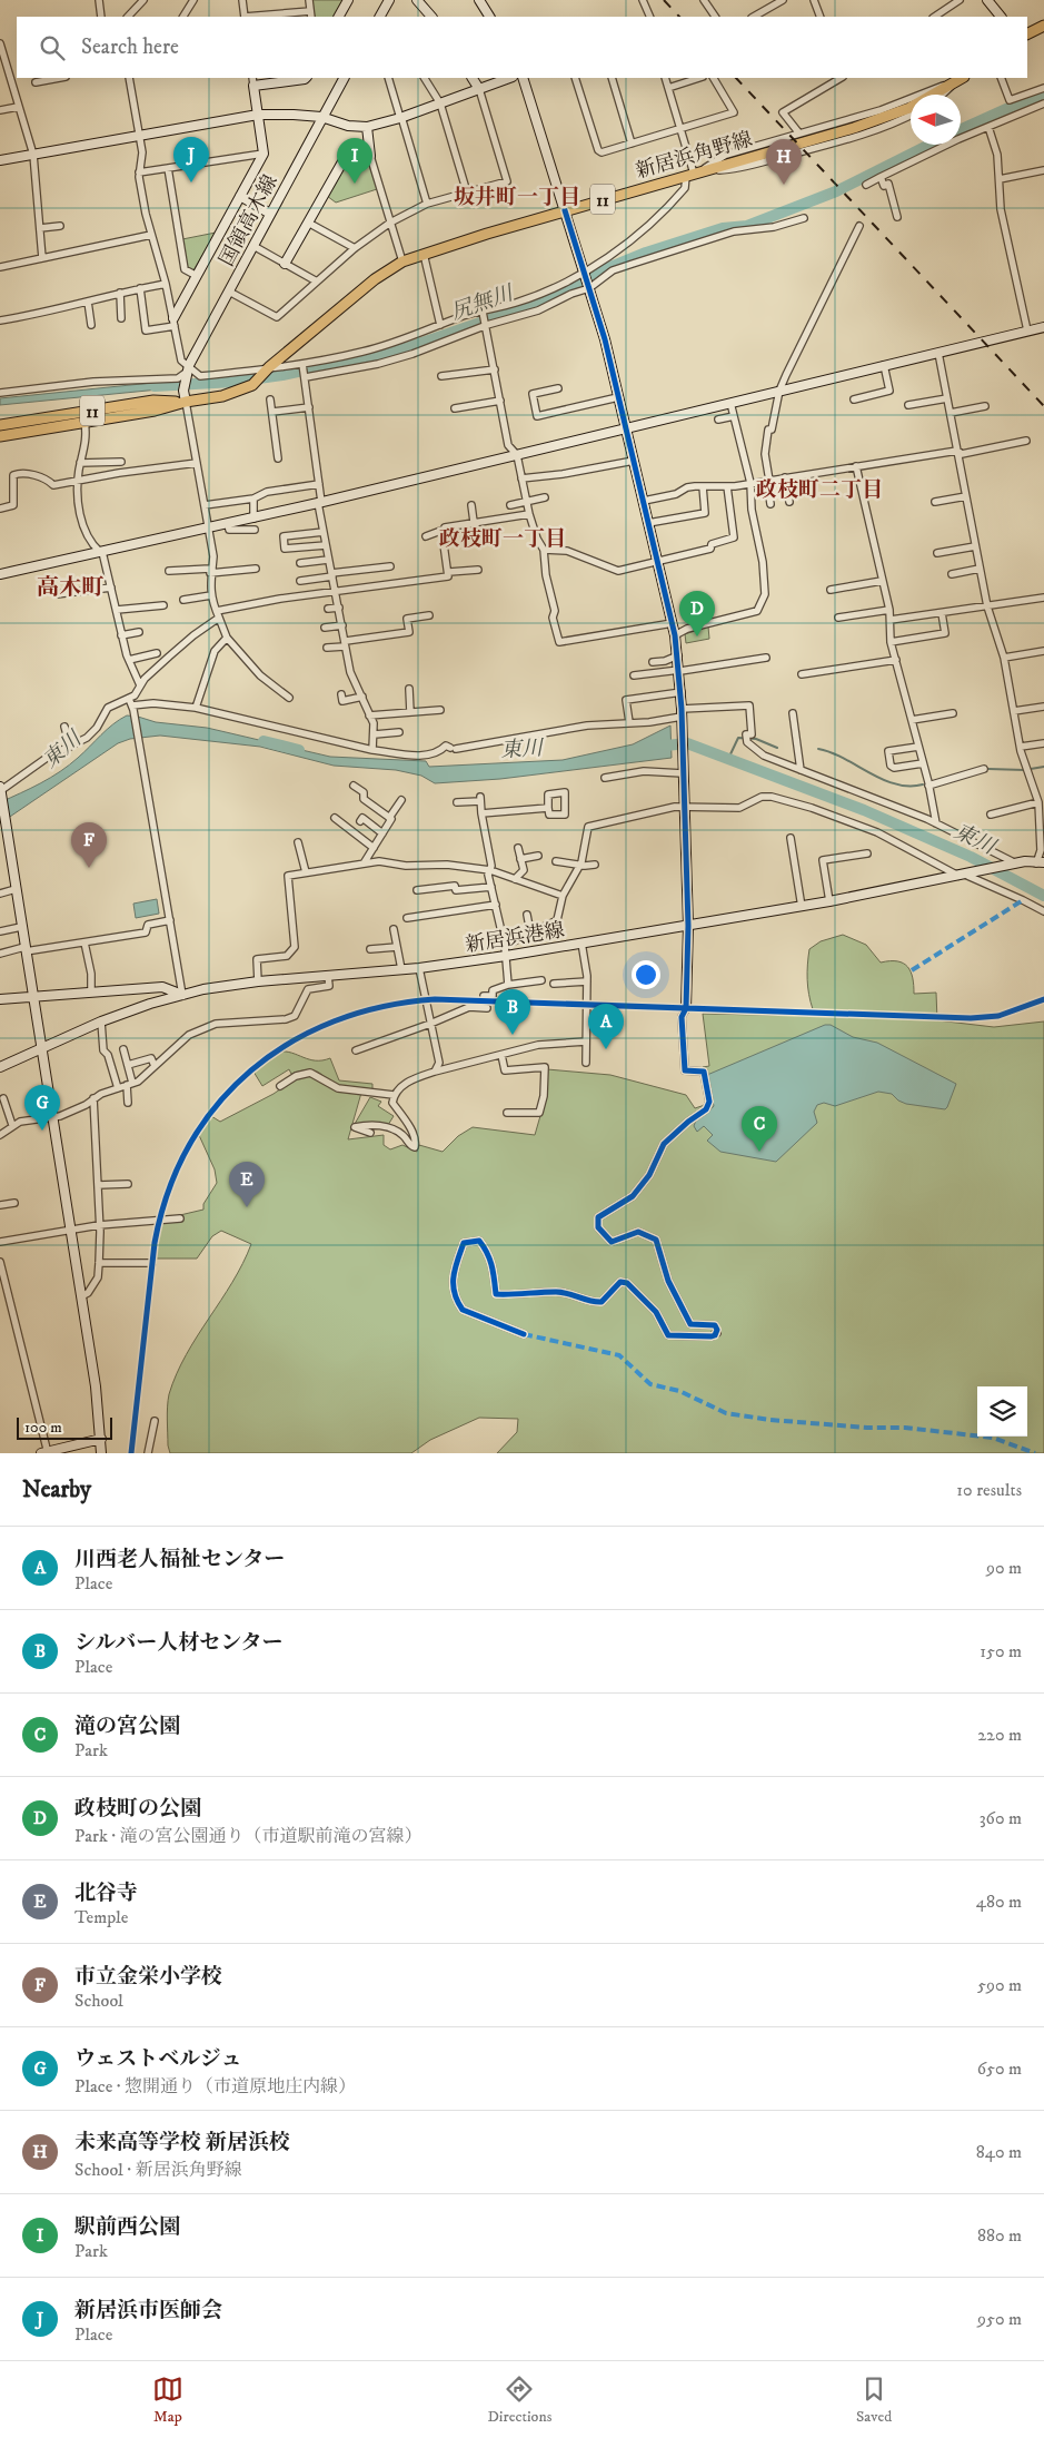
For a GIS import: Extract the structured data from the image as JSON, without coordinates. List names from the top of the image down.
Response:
{
  "streets": {
    "main road": ["新居浜角野線", "11"],
    "street": ["国領高木線", "新居浜港線"]
  },
  "crossings": [
    ["新居浜角野線", "11"]
  ],
  "districts": [
    "坂井町一丁目",
    "政枝町二丁目",
    "政枝町一丁目",
    "高木町"
  ],
  "water": ["尻無川", "東川"],
  "scale_bar": "100 m",
  "north": "left",
  "page": {
    "search": "Search here",
    "pins": [
      "J",
      "I",
      "H",
      "D",
      "F",
      "B",
      "A",
      "G",
      "C",
      "E"
    ],
    "scale": "100 m",
    "heading": ["Nearby", "10 results"],
    "list": [
      {
        "mark": "A",
        "name": "川西老人福祉センター",
        "note": "Place",
        "value": "90 m"
      },
      {
        "mark": "B",
        "name": "シルバー人材センター",
        "note": "Place",
        "value": "150 m"
      },
      {
        "mark": "C",
        "name": "滝の宮公園",
        "note": "Park",
        "value": "220 m"
      },
      {
        "mark": "D",
        "name": "政枝町の公園",
        "note": "Park · 滝の宮公園通り（市道駅前滝の宮線）",
        "value": "360 m"
      },
      {
        "mark": "E",
        "name": "北谷寺",
        "note": "Temple",
        "value": "480 m"
      },
      {
        "mark": "F",
        "name": "市立金栄小学校",
        "note": "School",
        "value": "590 m"
      },
      {
        "mark": "G",
        "name": "ウェストベルジュ",
        "note": "Place · 惣開通り（市道原地庄内線）",
        "value": "650 m"
      },
      {
        "mark": "H",
        "name": "未来高等学校 新居浜校",
        "note": "School · 新居浜角野線",
        "value": "840 m"
      },
      {
        "mark": "I",
        "name": "駅前西公園",
        "note": "Park",
        "value": "880 m"
      },
      {
        "mark": "J",
        "name": "新居浜市医師会",
        "note": "Place",
        "value": "950 m"
      }
    ],
    "nav": ["Map", "Directions", "Saved"]
  }
}
